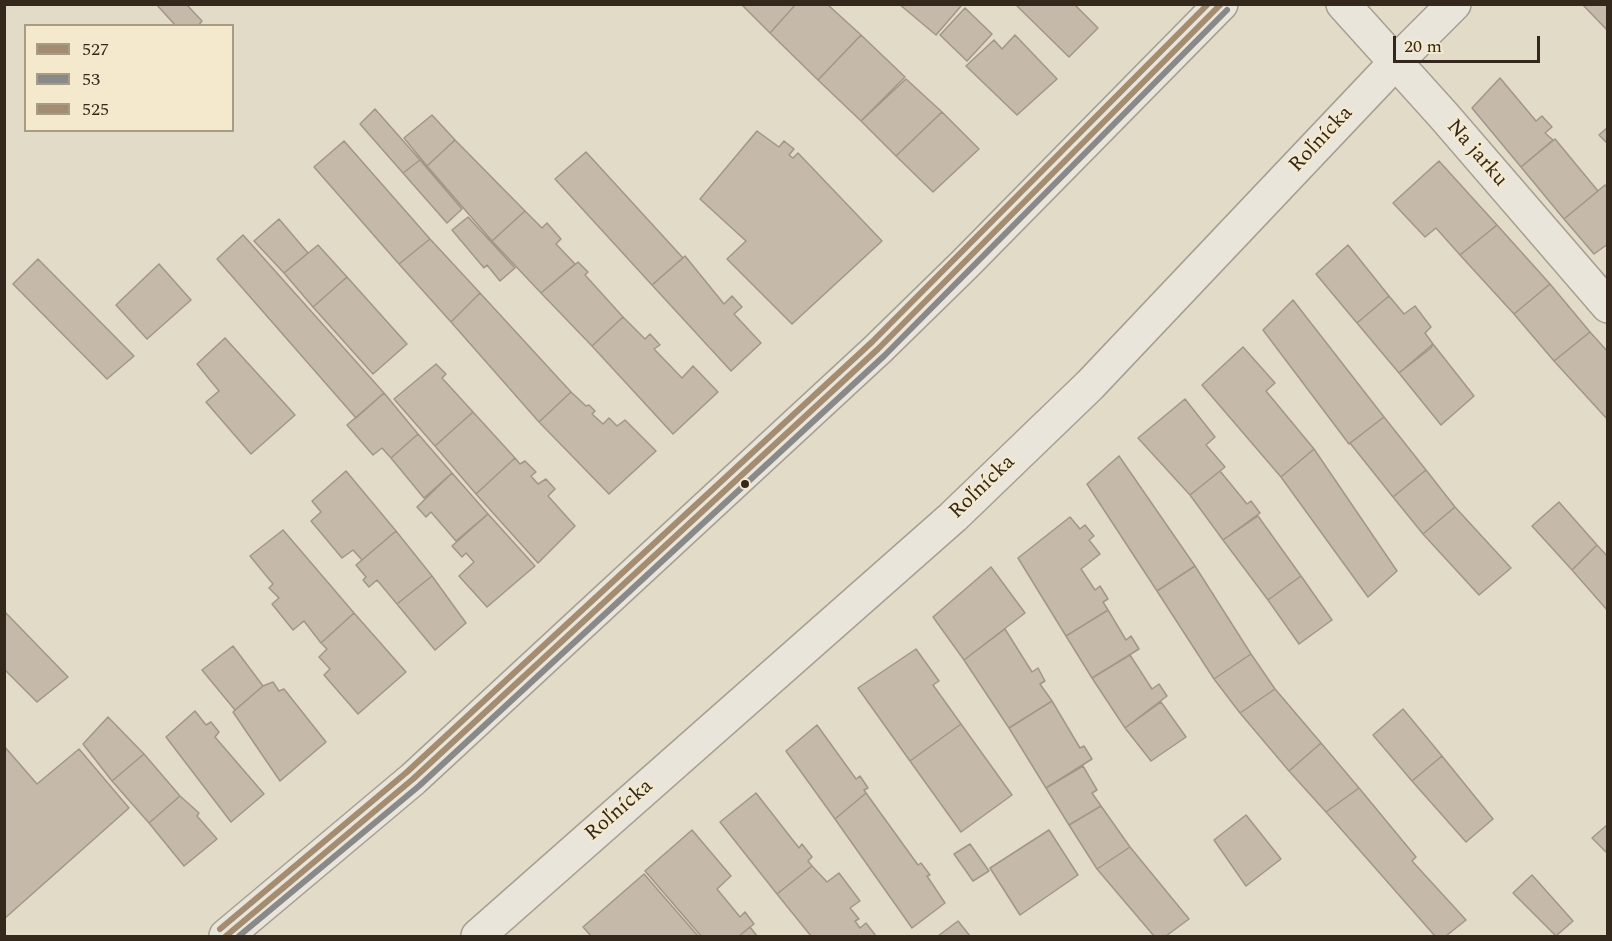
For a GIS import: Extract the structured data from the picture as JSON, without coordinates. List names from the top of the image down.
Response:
{
  "streets": {
    "street": ["Roľnícka", "Na jarku"]
  },
  "crossings": [
    ["Roľnícka", "Na jarku"]
  ],
  "lines": ["transit line 527", "transit line 525", "transit line 53"],
  "legend": ["527", "53", "525"],
  "scale_bar": "20 m"
}
